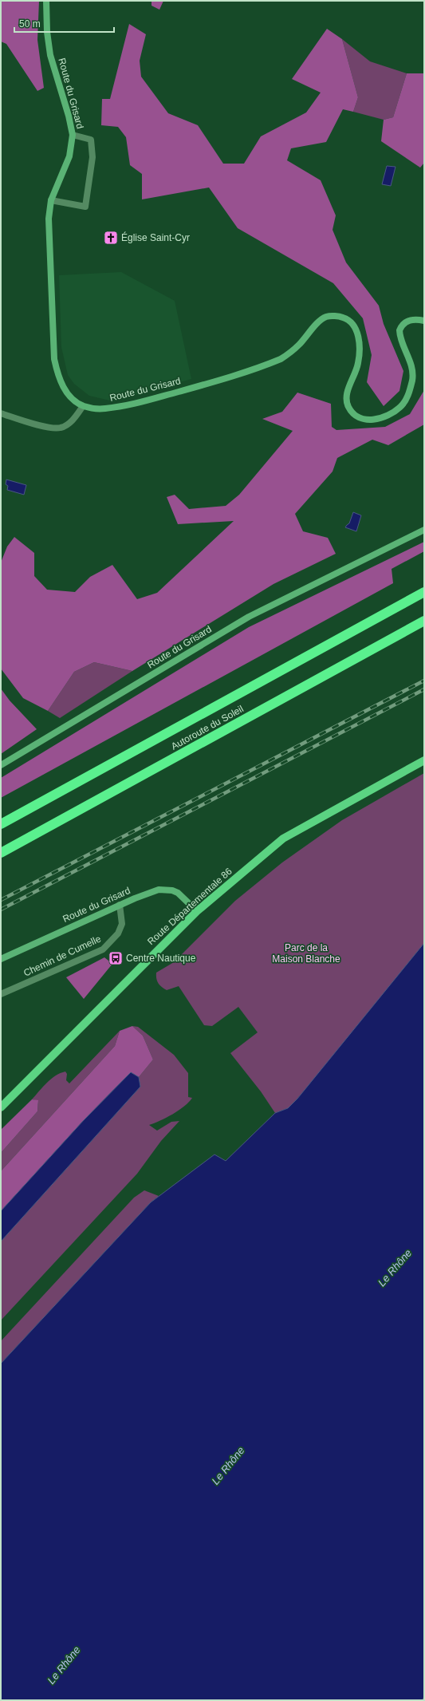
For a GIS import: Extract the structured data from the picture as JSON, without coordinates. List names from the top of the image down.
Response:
{
  "streets": {
    "highway": ["Autoroute du Soleil"],
    "main road": ["Route Départementale 86"],
    "street": ["Route du Grisard", "Chemin de Cumelle"]
  },
  "crossings": [
    ["Route du Grisard", "Route Départementale 86"],
    ["Route du Grisard", "Chemin de Cumelle"]
  ],
  "water": ["Le Rhône"],
  "parks": ["Parc de la Maison Blanche"],
  "places": {
    "church": ["Église Saint-Cyr"],
    "bus stop": ["Centre Nautique"]
  },
  "scale_bar": "50 m"
}
